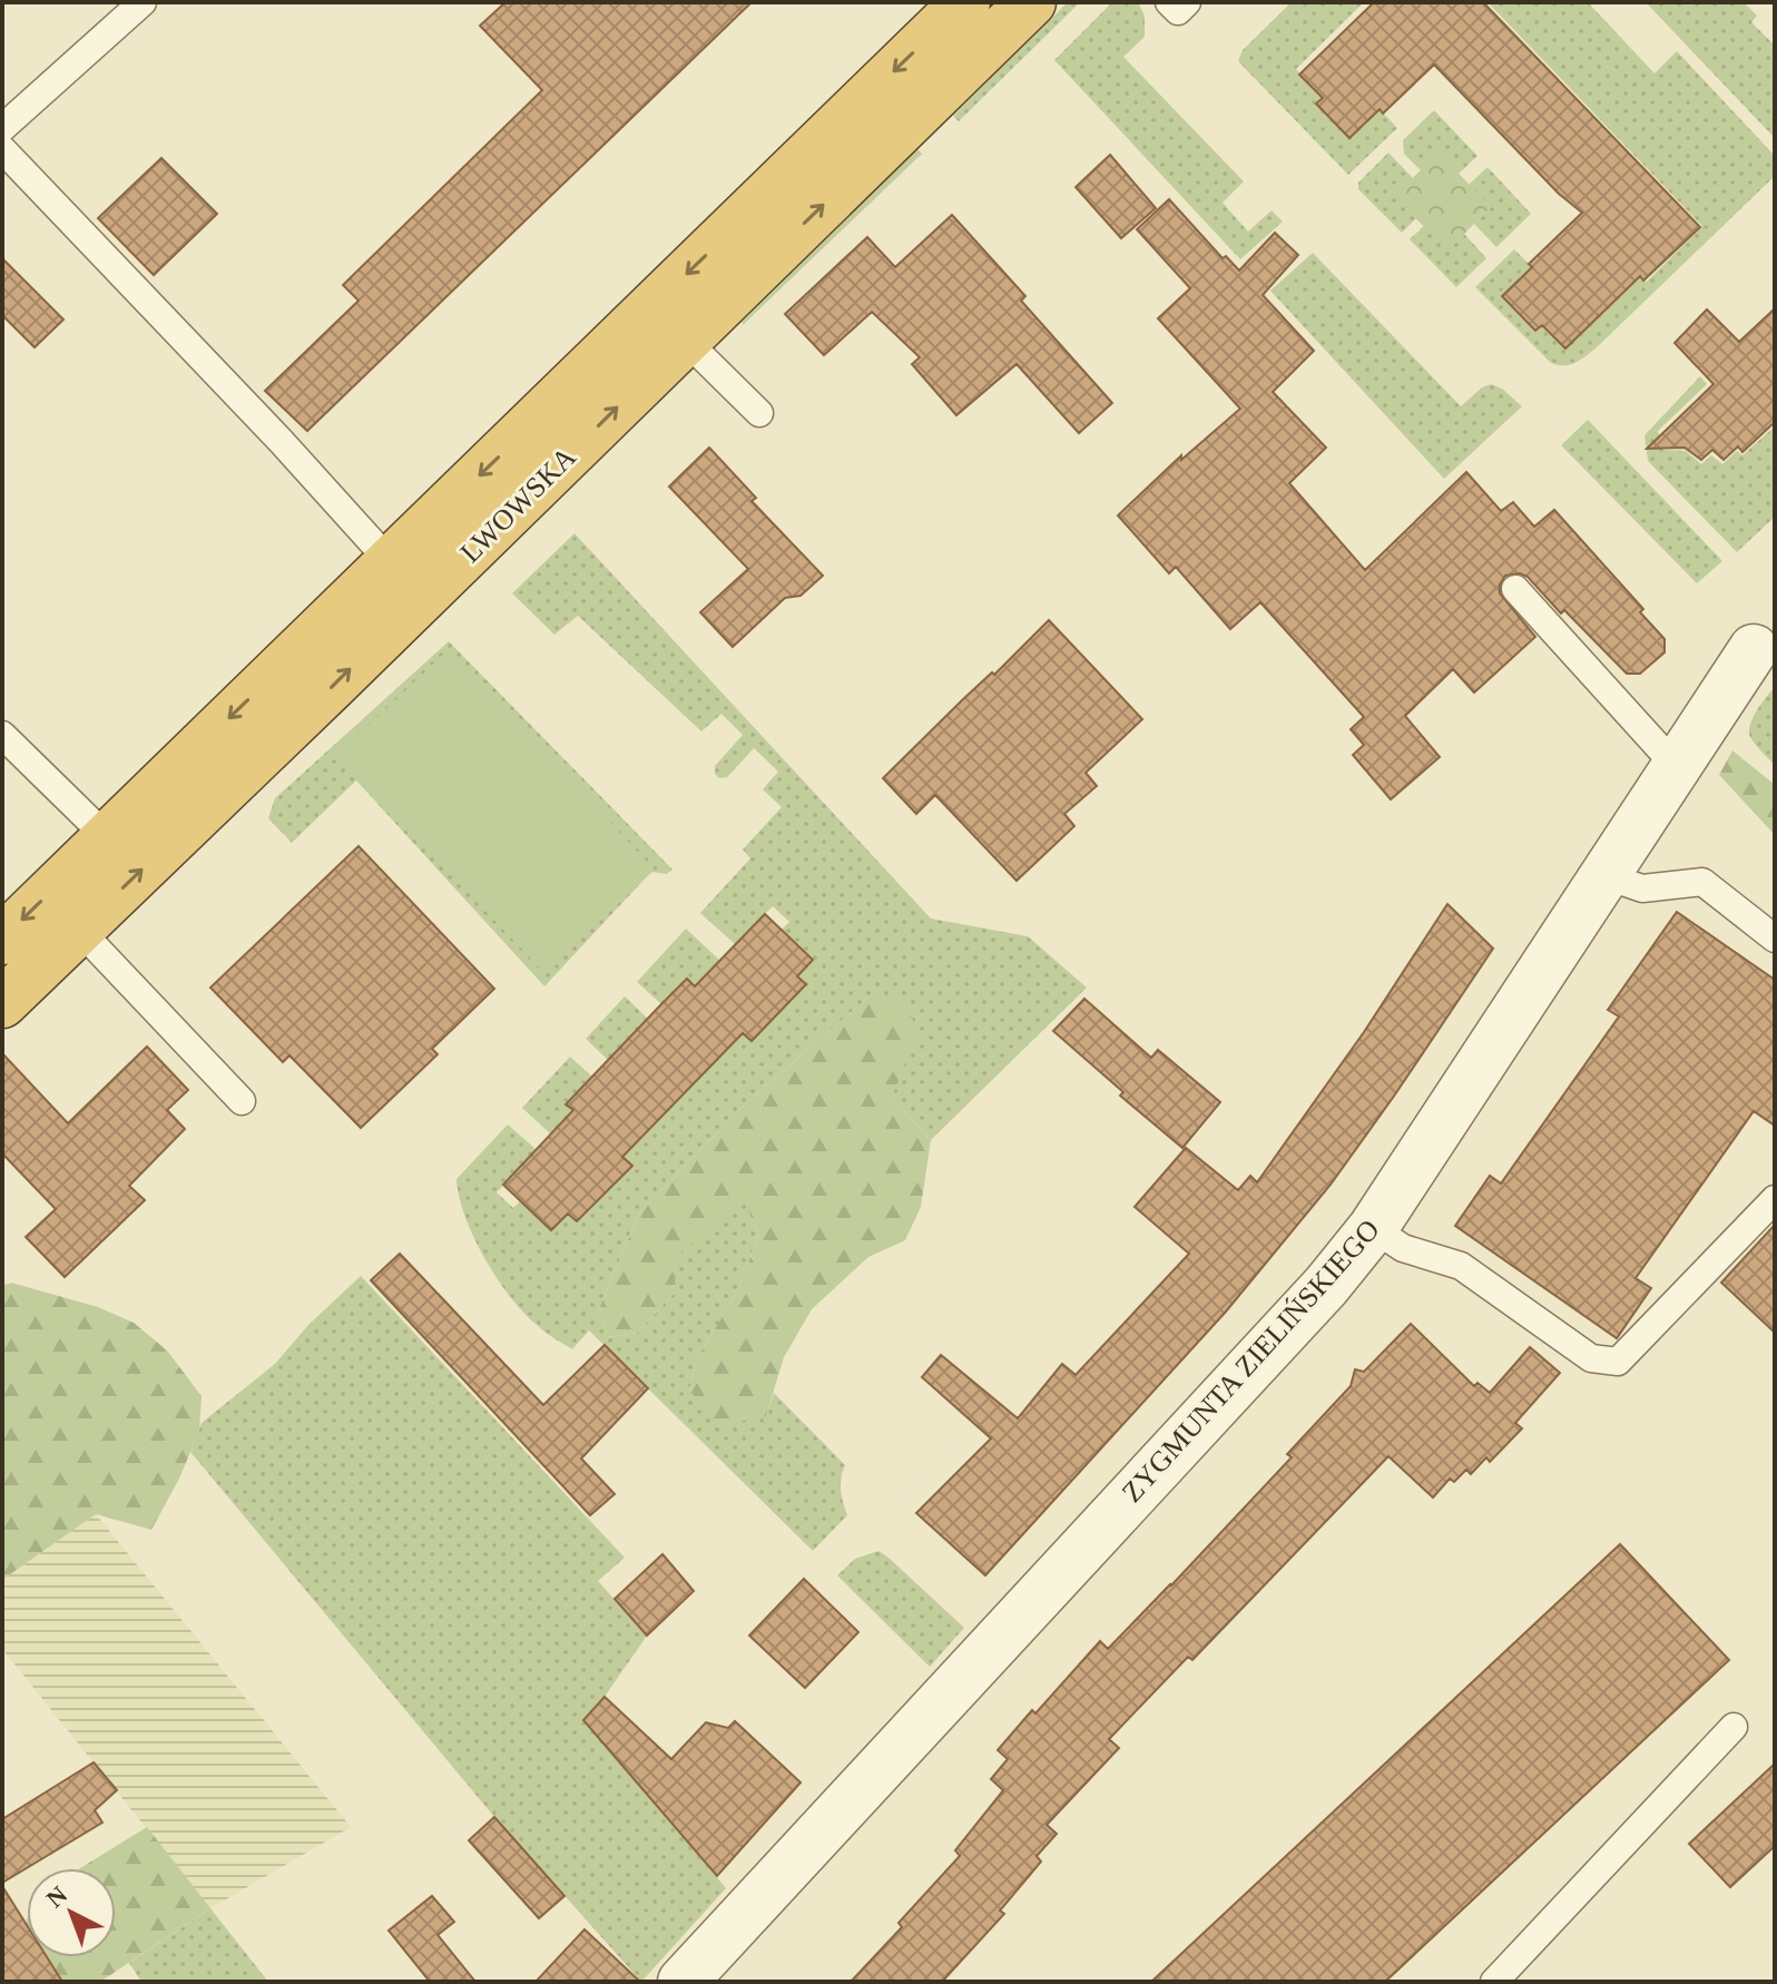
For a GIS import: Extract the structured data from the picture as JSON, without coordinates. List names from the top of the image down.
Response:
{
  "streets": {
    "highway": ["LWOWSKA"],
    "street": ["ZYGMUNTA ZIELIŃSKIEGO"]
  },
  "north": "top left"
}
